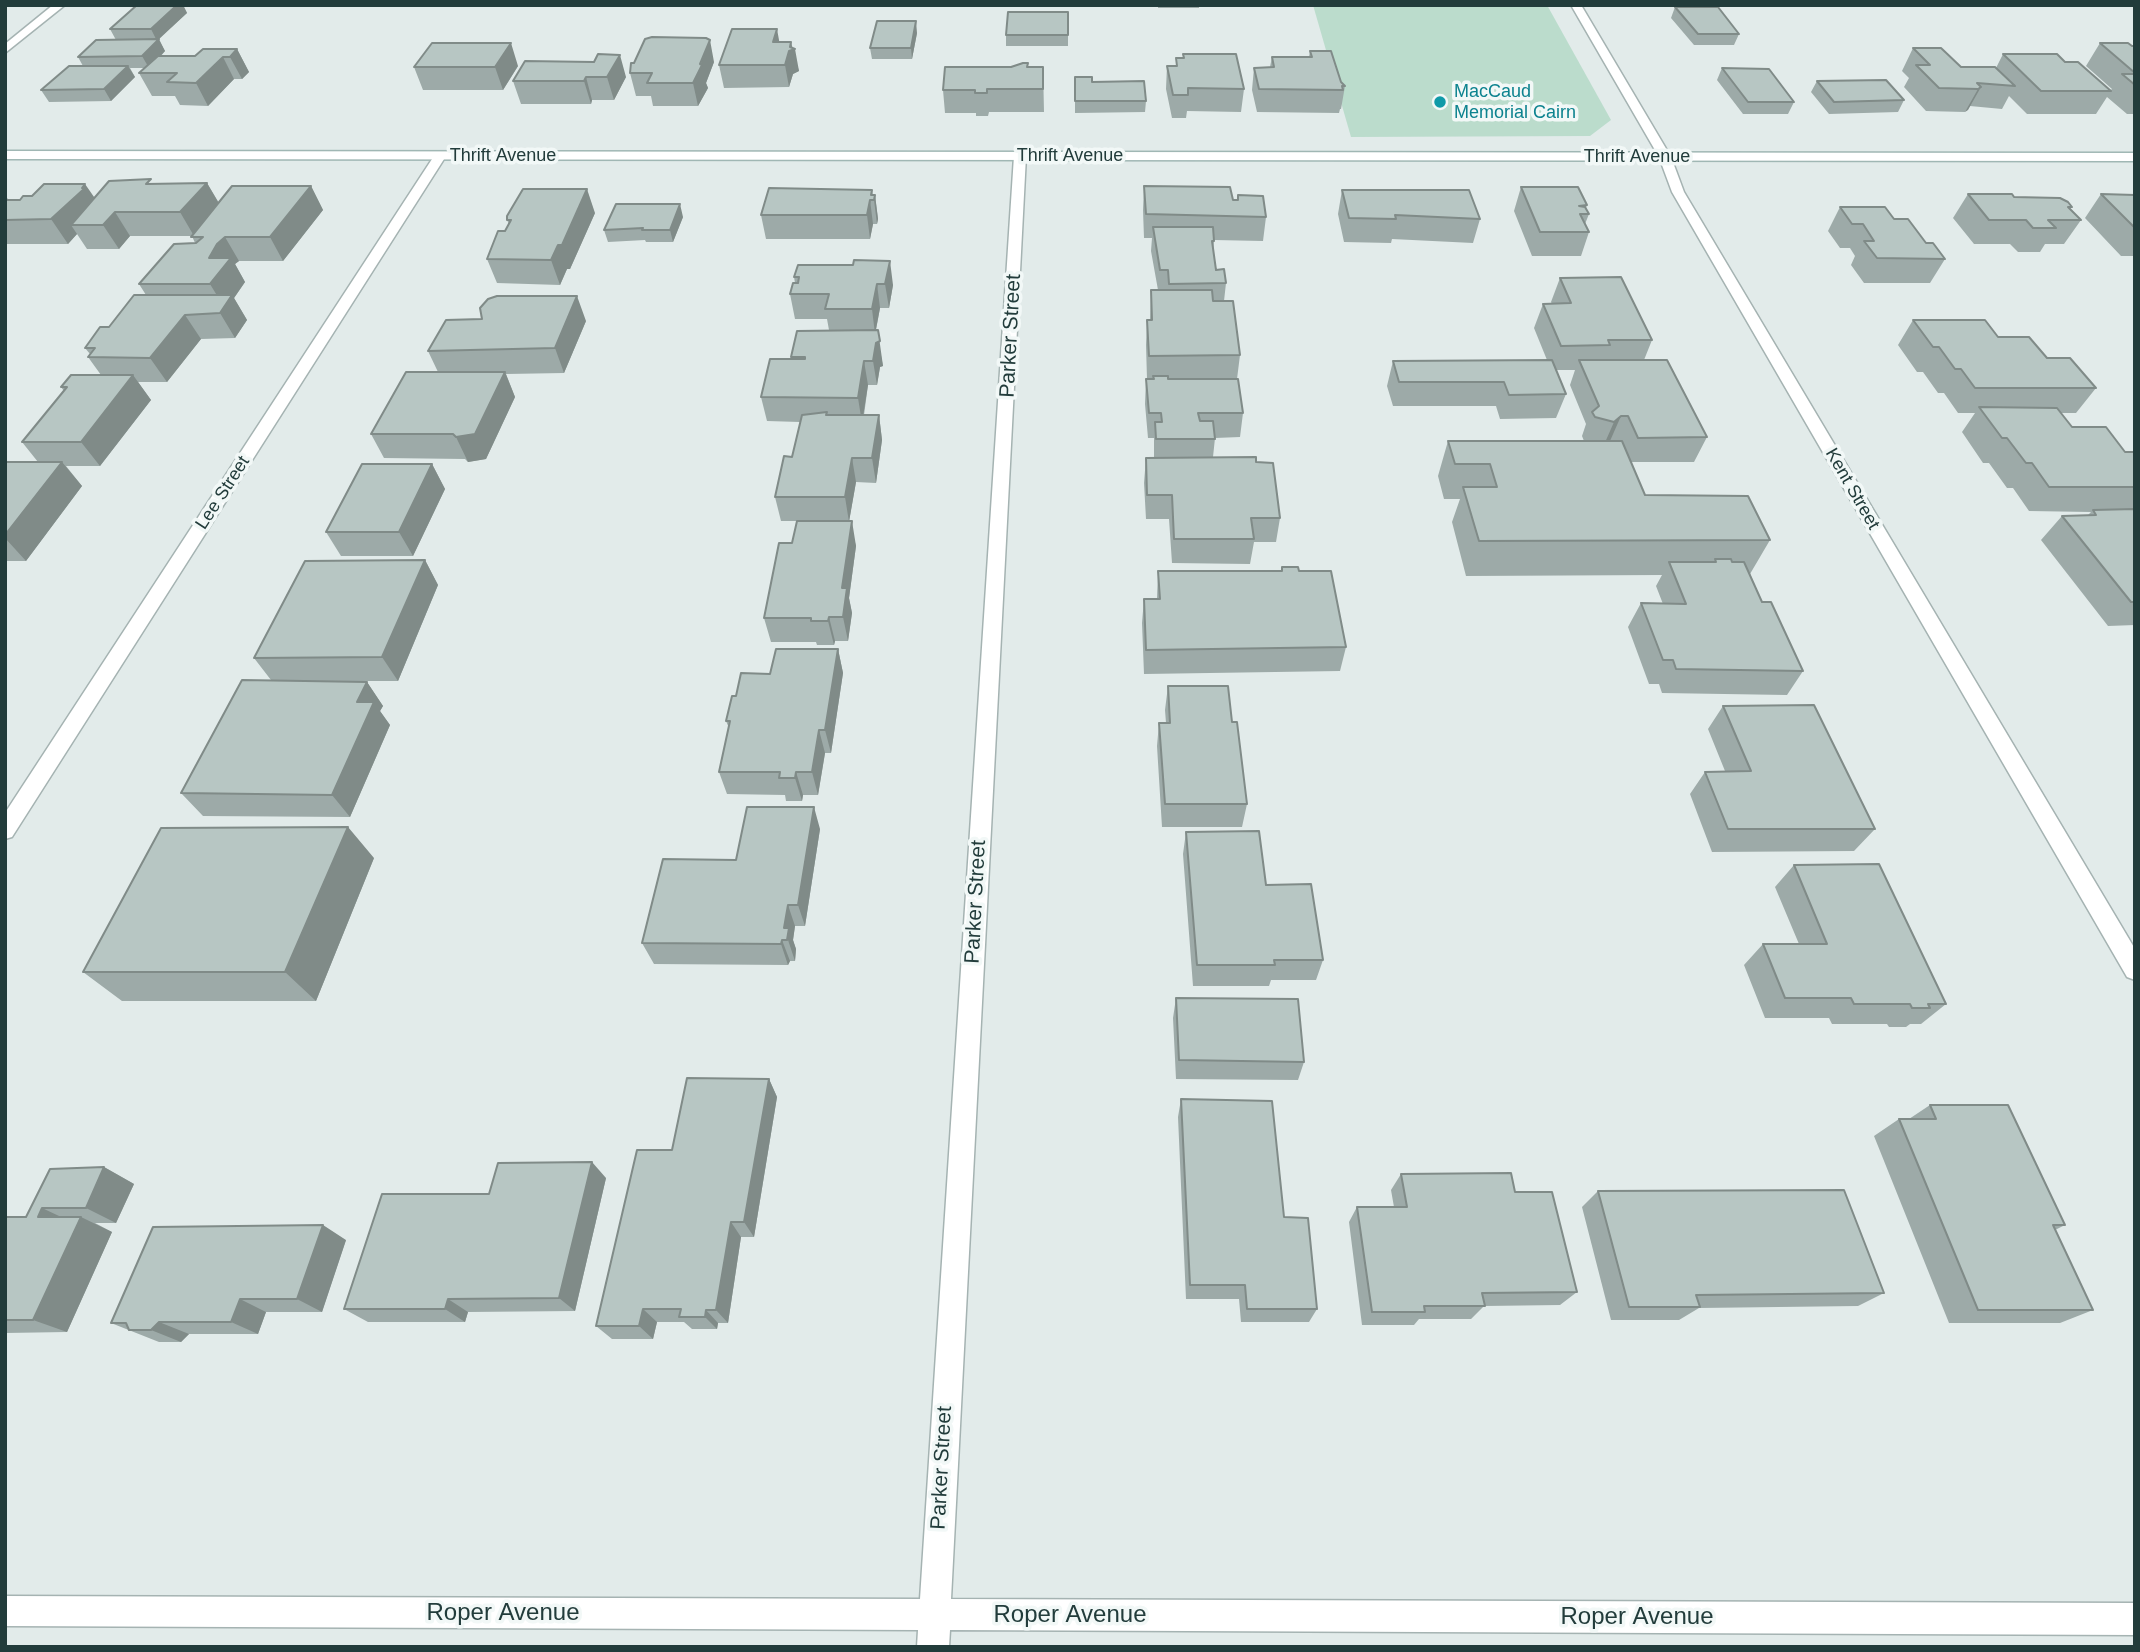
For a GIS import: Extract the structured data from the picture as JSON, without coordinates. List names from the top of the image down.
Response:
{
  "streets": {
    "street": [
      "Thrift Avenue",
      "Parker Street",
      "Kent Street",
      "Lee Street",
      "Roper Avenue"
    ]
  },
  "crossings": [
    ["Thrift Avenue", "Parker Street"],
    ["Thrift Avenue", "Kent Street"],
    ["Thrift Avenue", "Lee Street"],
    ["Parker Street", "Roper Avenue"]
  ],
  "places": ["MacCaud Memorial Cairn"]
}
